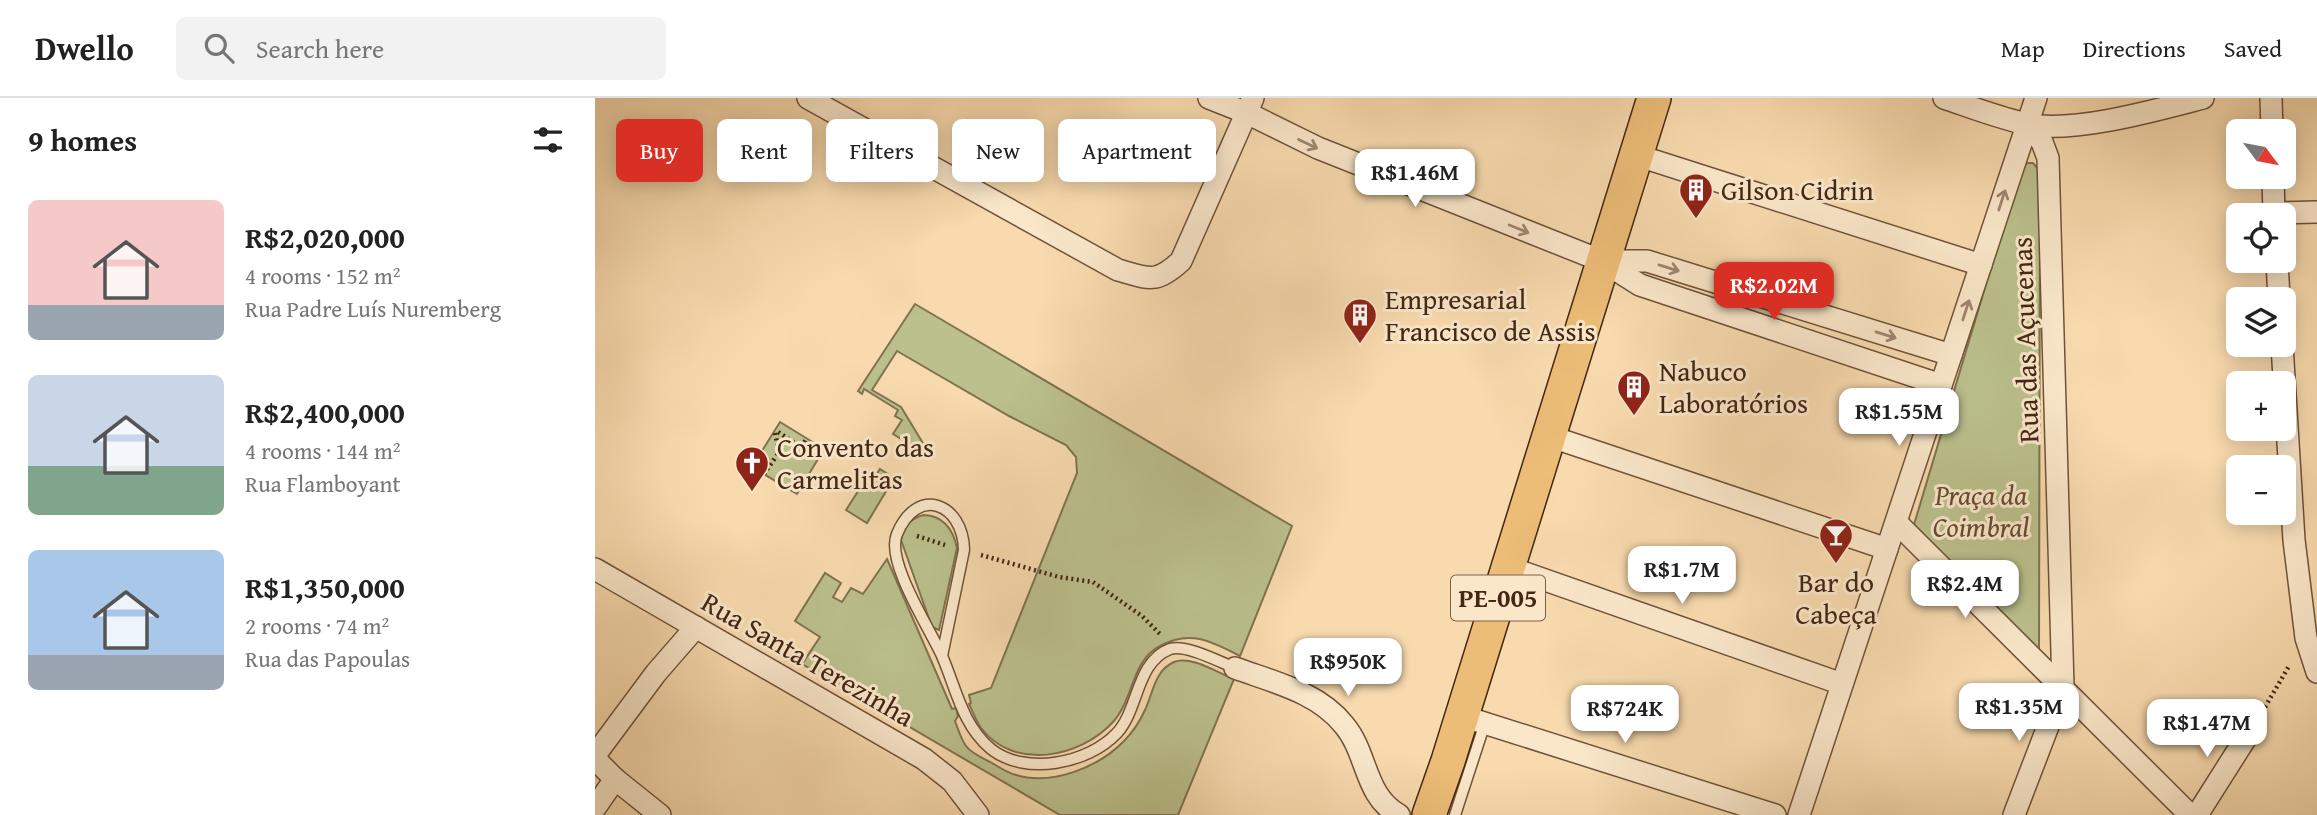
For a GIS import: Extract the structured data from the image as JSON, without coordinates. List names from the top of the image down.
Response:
{
  "streets": {
    "main road": ["PE-005"],
    "street": ["Rua das Açucenas", "Rua Santa Terezinha"]
  },
  "parks": ["Praça da Coimbral"],
  "places": {
    "building": ["Gilson Cidrin", "Empresarial Francisco de Assis", "Nabuco Laboratórios"],
    "church": ["Convento das Carmelitas"],
    "bar": ["Bar do Cabeça"]
  },
  "north": "bottom right",
  "page": {
    "header": "Dwello",
    "search": "Search here",
    "nav": ["Map", "Directions", "Saved"],
    "heading": "9 homes",
    "map_buttons": ["+", "−"],
    "chip": [
      "Buy",
      "Rent",
      "Filters",
      "New",
      "Apartment"
    ],
    "price": [
      "R$1.46M",
      "R$2.02M",
      "R$1.55M",
      "R$1.7M",
      "R$2.4M",
      "R$950K",
      "R$1.35M",
      "R$724K",
      "R$1.47M"
    ],
    "list": [
      {
        "name": "R$2,020,000",
        "note": "4 rooms · 152 m² · Rua Padre Luís Nuremberg"
      },
      {
        "name": "R$2,400,000",
        "note": "4 rooms · 144 m² · Rua Flamboyant"
      },
      {
        "name": "R$1,350,000",
        "note": "2 rooms · 74 m² · Rua das Papoulas"
      }
    ]
  }
}
